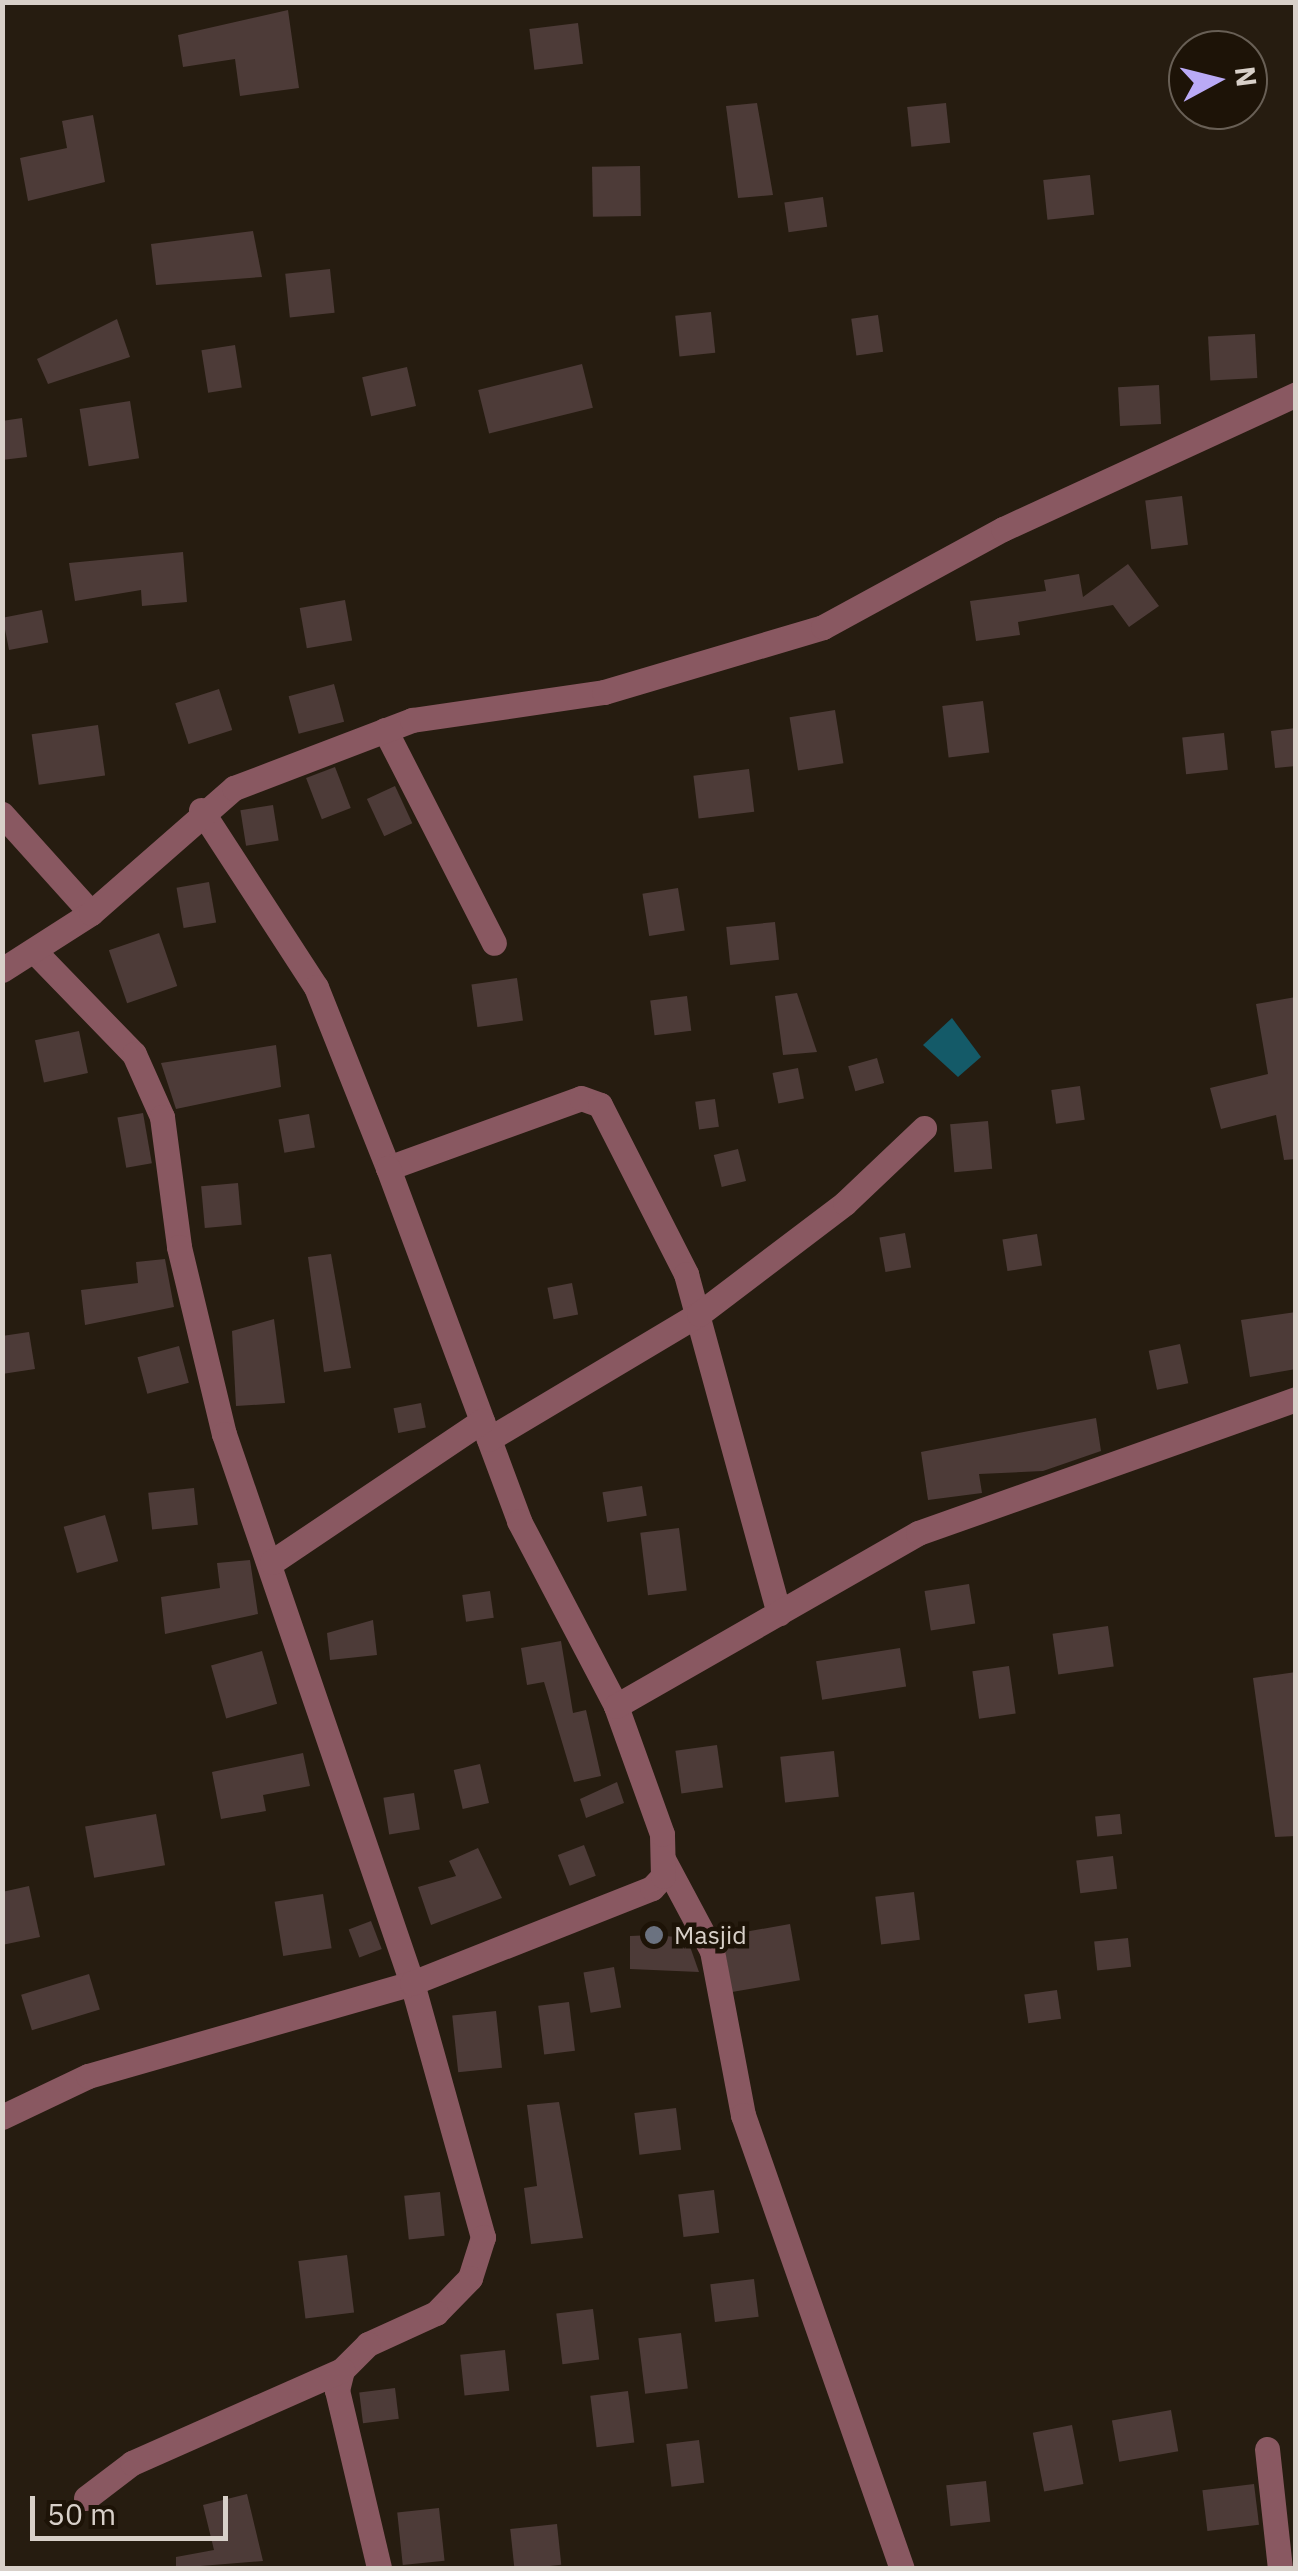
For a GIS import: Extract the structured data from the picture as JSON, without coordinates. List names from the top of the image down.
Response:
{
  "places": ["Masjid"],
  "scale_bar": "50 m",
  "north": "right"
}
